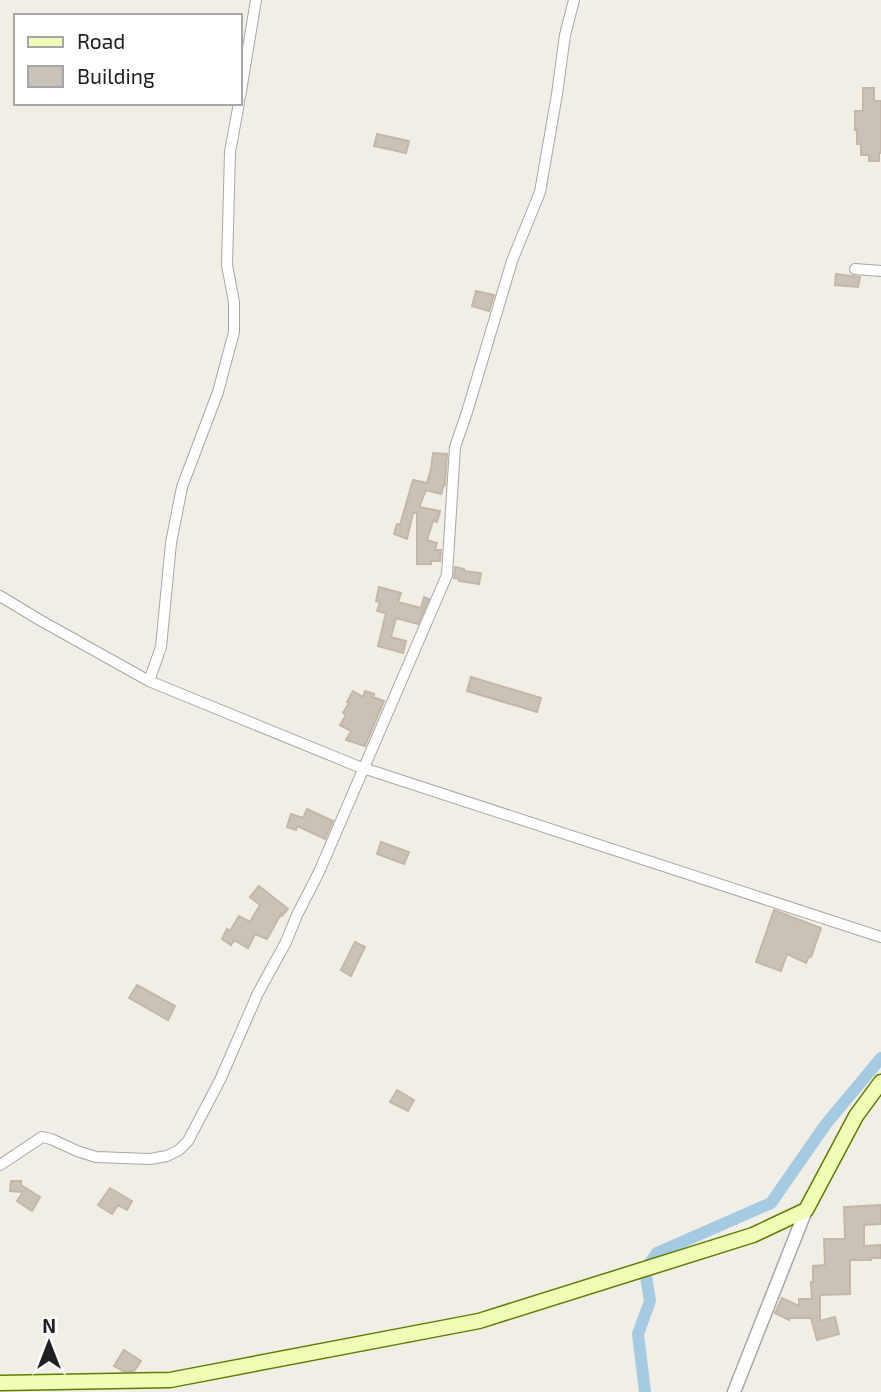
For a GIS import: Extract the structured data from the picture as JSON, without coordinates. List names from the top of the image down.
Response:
{
  "legend": ["Road", "Building"],
  "north": "top"
}
